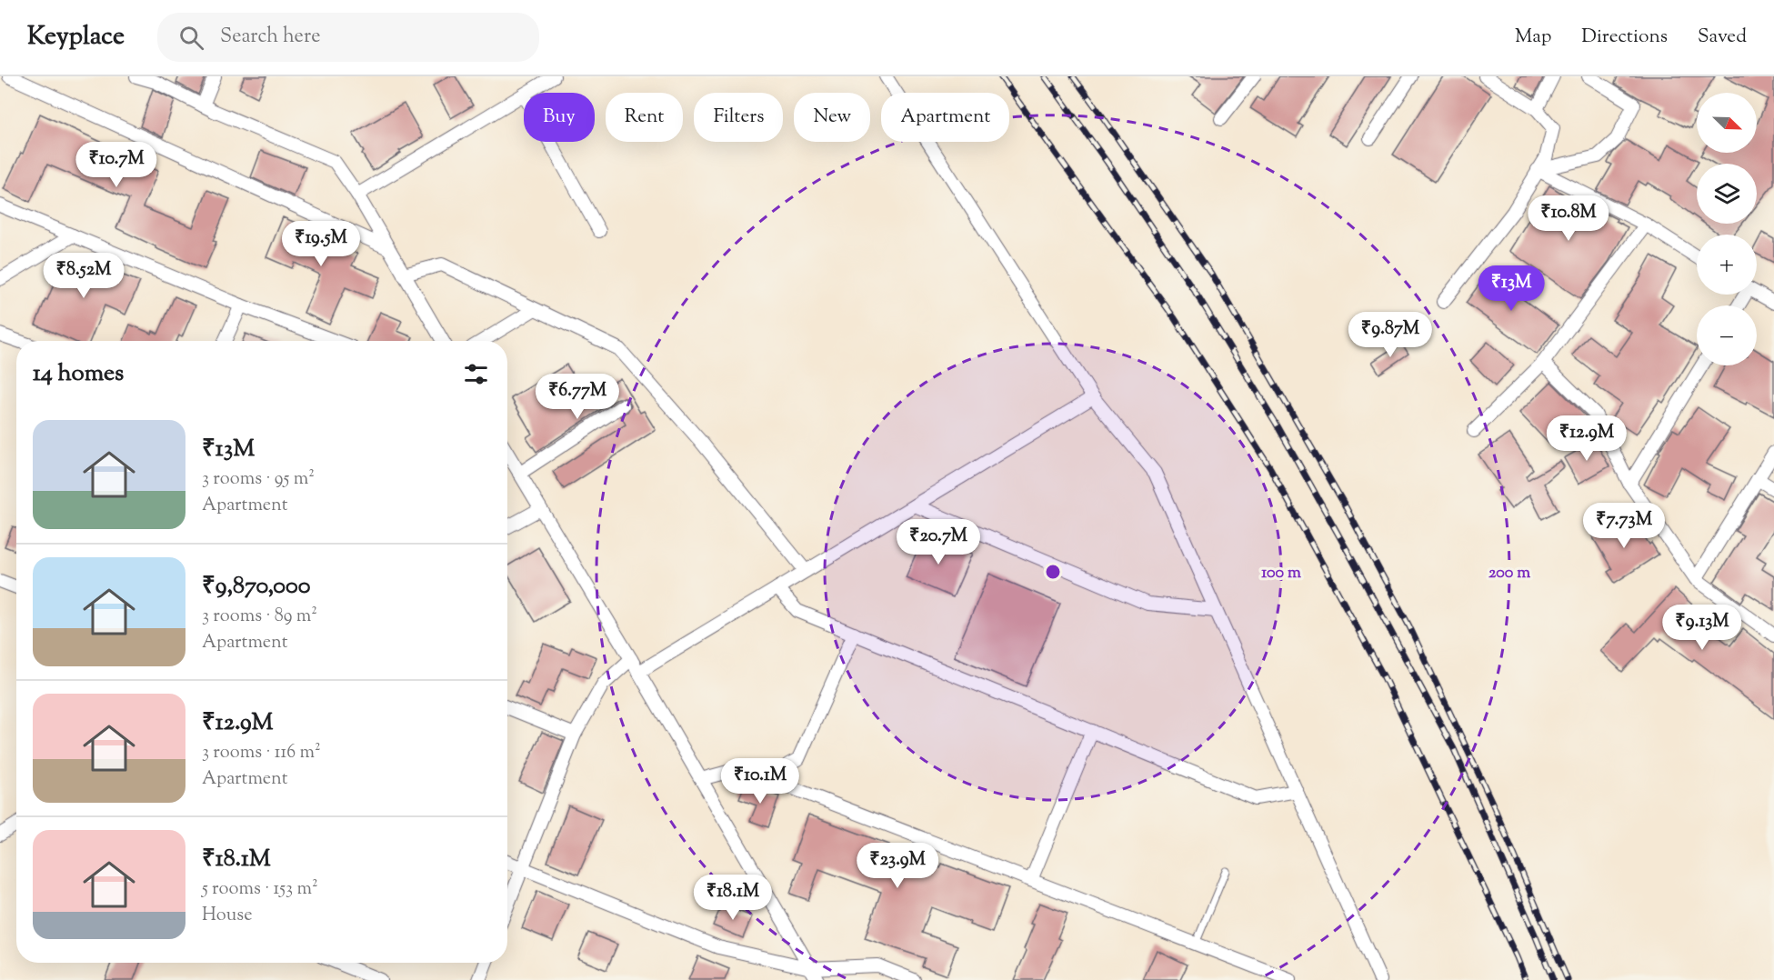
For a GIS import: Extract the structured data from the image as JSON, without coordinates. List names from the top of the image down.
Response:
{
  "north": "bottom right",
  "page": {
    "header": "Keyplace",
    "search": "Search here",
    "nav": ["Map", "Directions", "Saved"],
    "map_buttons": ["+", "−"],
    "chip": [
      "Buy",
      "Rent",
      "Filters",
      "New",
      "Apartment"
    ],
    "price": [
      "₹10.7M",
      "₹10.8M",
      "₹19.5M",
      "₹8.52M",
      "₹13M",
      "₹9.87M",
      "₹6.77M",
      "₹12.9M",
      "₹7.73M",
      "₹20.7M",
      "₹9.13M",
      "₹10.1M",
      "₹23.9M",
      "₹18.1M"
    ],
    "heading": "14 homes",
    "list": [
      {
        "name": "₹13M",
        "note": "3 rooms · 95 m² · Apartment"
      },
      {
        "name": "₹9,870,000",
        "note": "3 rooms · 89 m² · Apartment"
      },
      {
        "name": "₹12.9M",
        "note": "3 rooms · 116 m² · Apartment"
      },
      {
        "name": "₹18.1M",
        "note": "5 rooms · 153 m² · House"
      }
    ]
  },
  "rings": ["100 m", "200 m"]
}
